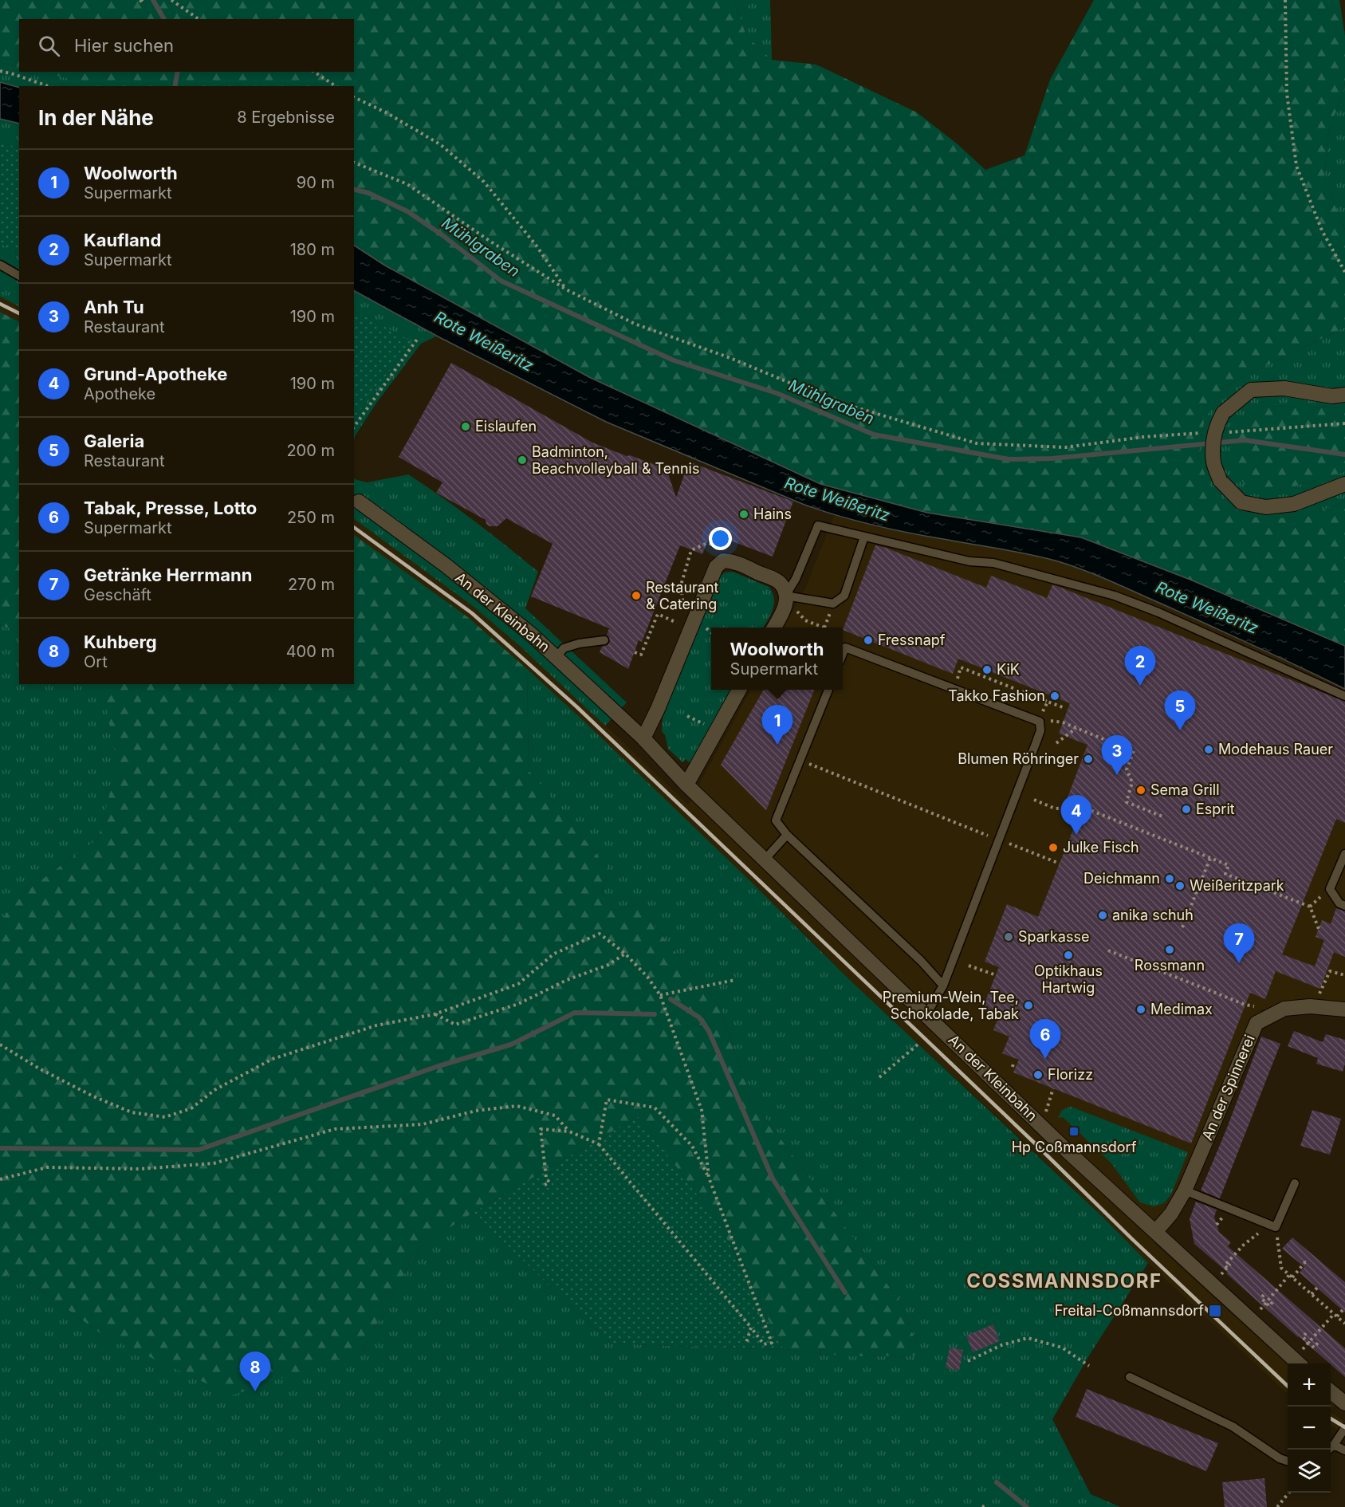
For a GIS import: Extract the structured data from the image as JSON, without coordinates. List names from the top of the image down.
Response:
{
  "streets": {
    "street": ["An der Kleinbahn", "An der Spinnerei"]
  },
  "crossings": [
    ["An der Kleinbahn", "An der Spinnerei"]
  ],
  "districts": ["COSSMANNSDORF"],
  "water": ["Mühlgraben", "Rote Weißeritz"],
  "places": {
    "other": [
      "Eislaufen",
      "Badminton, Beachvolleyball & Tennis",
      "Hains",
      "Restaurant & Catering",
      "Fressnapf",
      "KiK",
      "Takko Fashion",
      "Modehaus Rauer",
      "Blumen Röhringer",
      "Sema Grill",
      "Esprit",
      "Julke Fisch",
      "Deichmann",
      "Weißeritzpark",
      "anika schuh",
      "Sparkasse",
      "Rossmann",
      "Optikhaus Hartwig",
      "Premium-Wein, Tee, Schokolade, Tabak",
      "Medimax",
      "Florizz"
    ],
    "transit": ["Hp Coßmannsdorf", "Freital-Coßmannsdorf"]
  },
  "page": {
    "search": "Hier suchen",
    "heading": ["In der Nähe", "8 Ergebnisse"],
    "list": [
      {
        "mark": "1",
        "name": "Woolworth",
        "note": "Supermarkt",
        "value": "90 m"
      },
      {
        "mark": "2",
        "name": "Kaufland",
        "note": "Supermarkt",
        "value": "180 m"
      },
      {
        "mark": "3",
        "name": "Anh Tu",
        "note": "Restaurant",
        "value": "190 m"
      },
      {
        "mark": "4",
        "name": "Grund-Apotheke",
        "note": "Apotheke",
        "value": "190 m"
      },
      {
        "mark": "5",
        "name": "Galeria",
        "note": "Restaurant",
        "value": "200 m"
      },
      {
        "mark": "6",
        "name": "Tabak, Presse, Lotto",
        "note": "Supermarkt",
        "value": "250 m"
      },
      {
        "mark": "7",
        "name": "Getränke Herrmann",
        "note": "Geschäft",
        "value": "270 m"
      },
      {
        "mark": "8",
        "name": "Kuhberg",
        "note": "Ort",
        "value": "400 m"
      }
    ],
    "popup": ["Woolworth", "Supermarkt"],
    "pins": [
      "2",
      "5",
      "1",
      "3",
      "4",
      "7",
      "6",
      "8"
    ],
    "map_buttons": ["+", "−"]
  }
}
